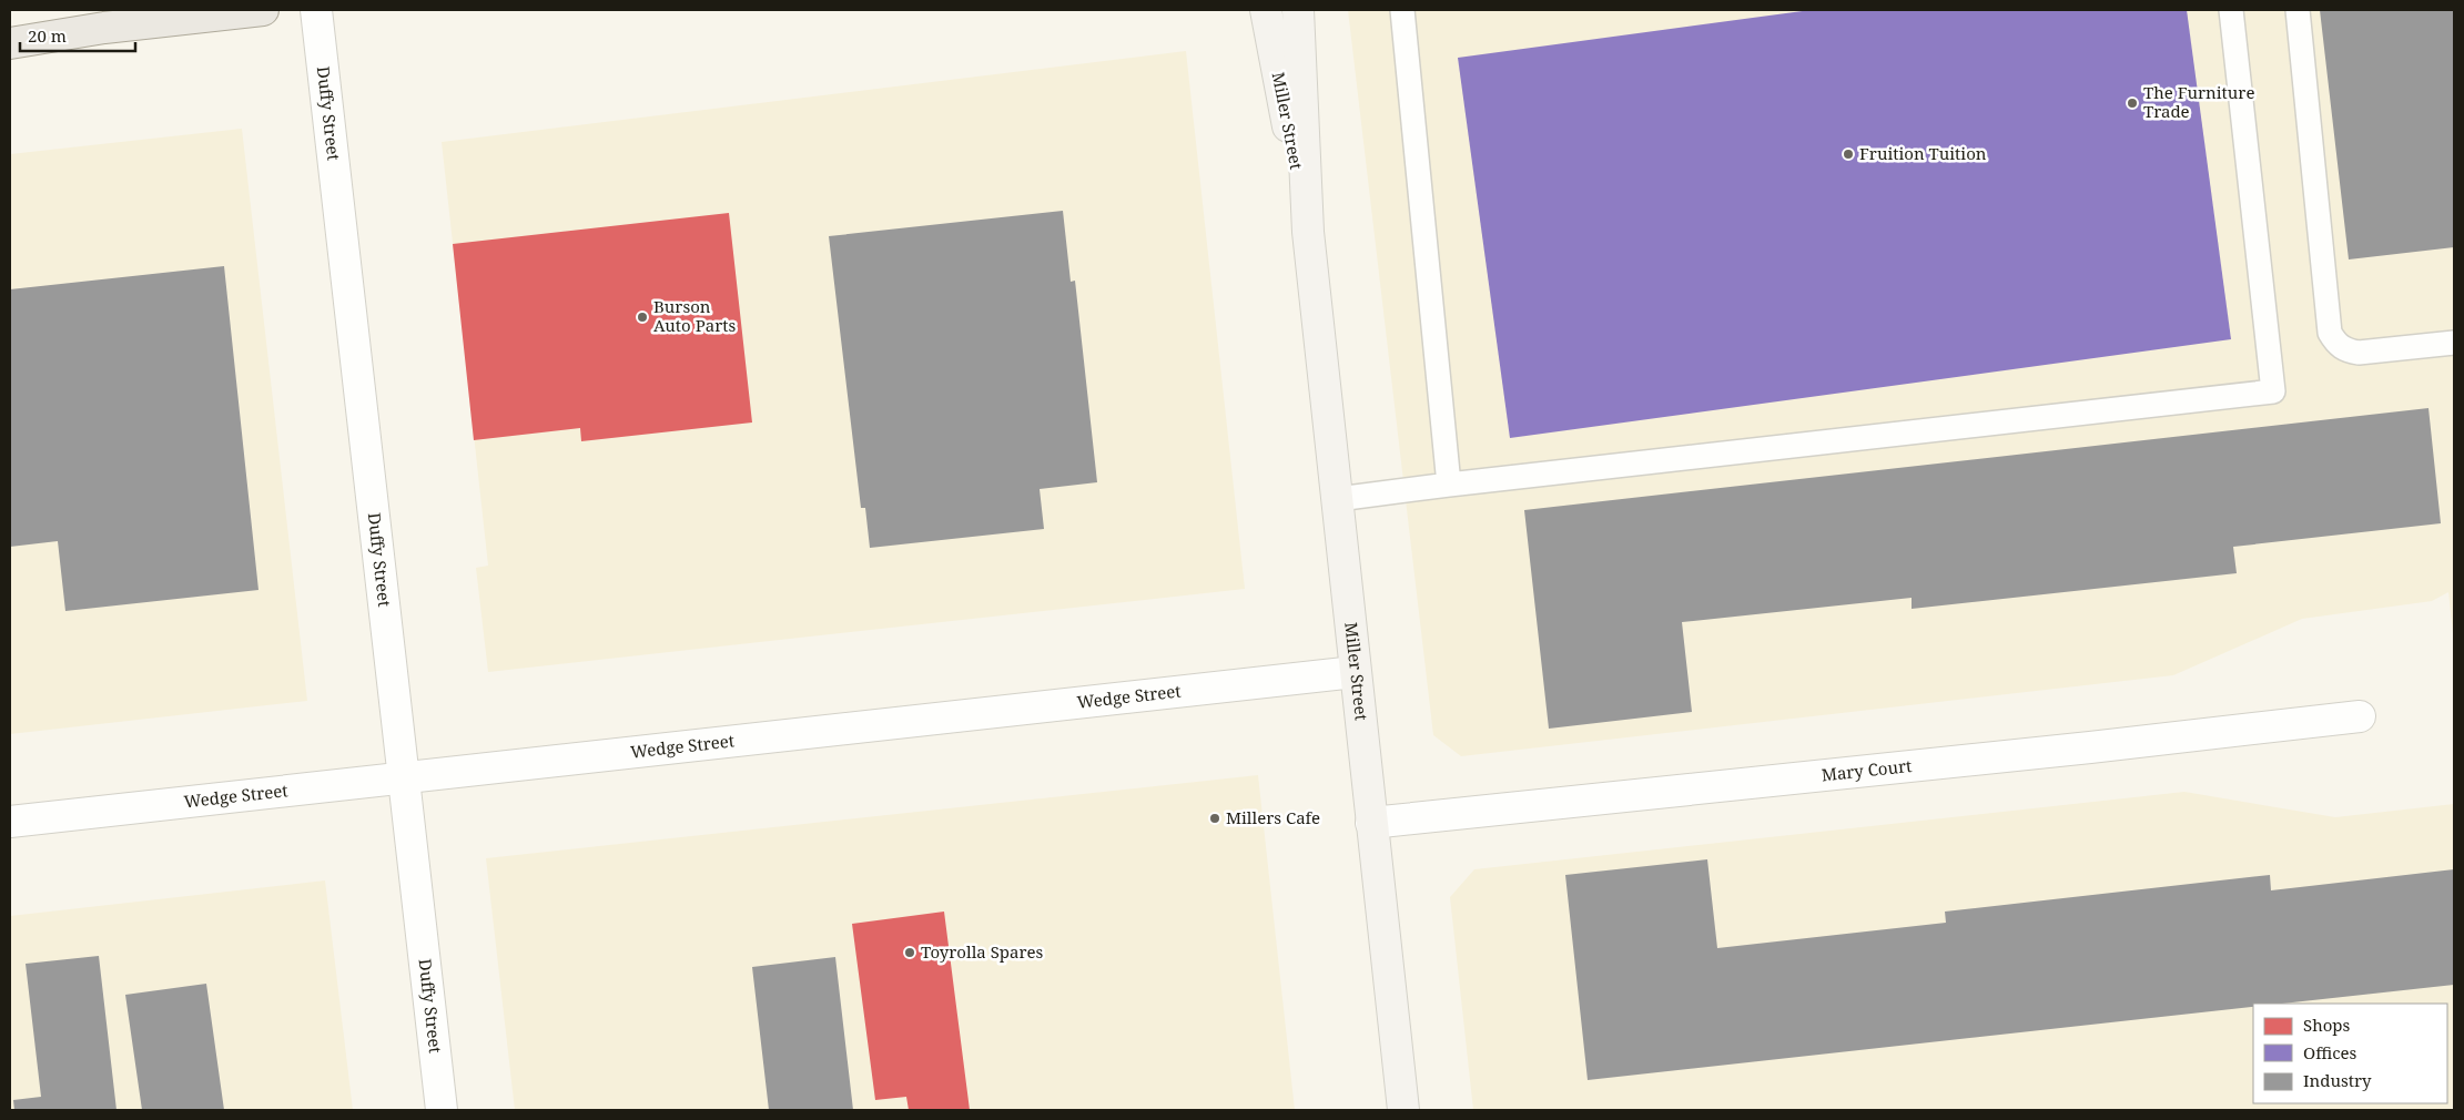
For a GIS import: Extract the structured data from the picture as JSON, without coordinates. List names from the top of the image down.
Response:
{
  "streets": {
    "street": [
      "Duffy Street",
      "Miller Street",
      "Wedge Street",
      "Mary Court"
    ]
  },
  "crossings": [
    ["Duffy Street", "Wedge Street"],
    ["Miller Street", "Wedge Street"],
    ["Miller Street", "Mary Court"]
  ],
  "places": [
    "The Furniture Trade",
    "Fruition Tuition",
    "Burson Auto Parts",
    "Millers Cafe",
    "Toyrolla Spares"
  ],
  "legend": ["Shops", "Offices", "Industry"],
  "scale_bar": "20 m"
}
